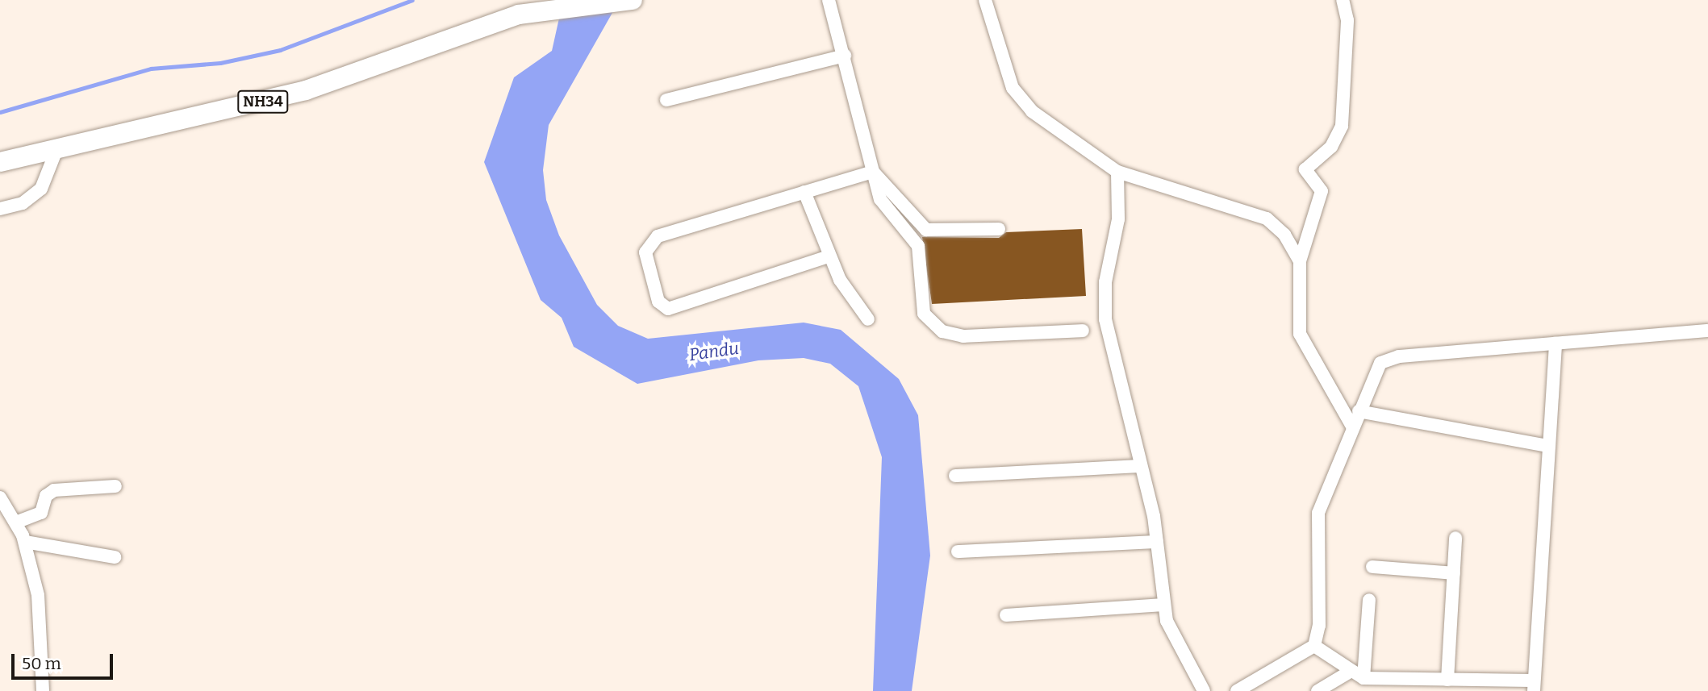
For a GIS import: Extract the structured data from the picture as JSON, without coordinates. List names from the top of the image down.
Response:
{
  "streets": {
    "highway": ["NH34"]
  },
  "water": ["Pandu"],
  "scale_bar": "50 m"
}
